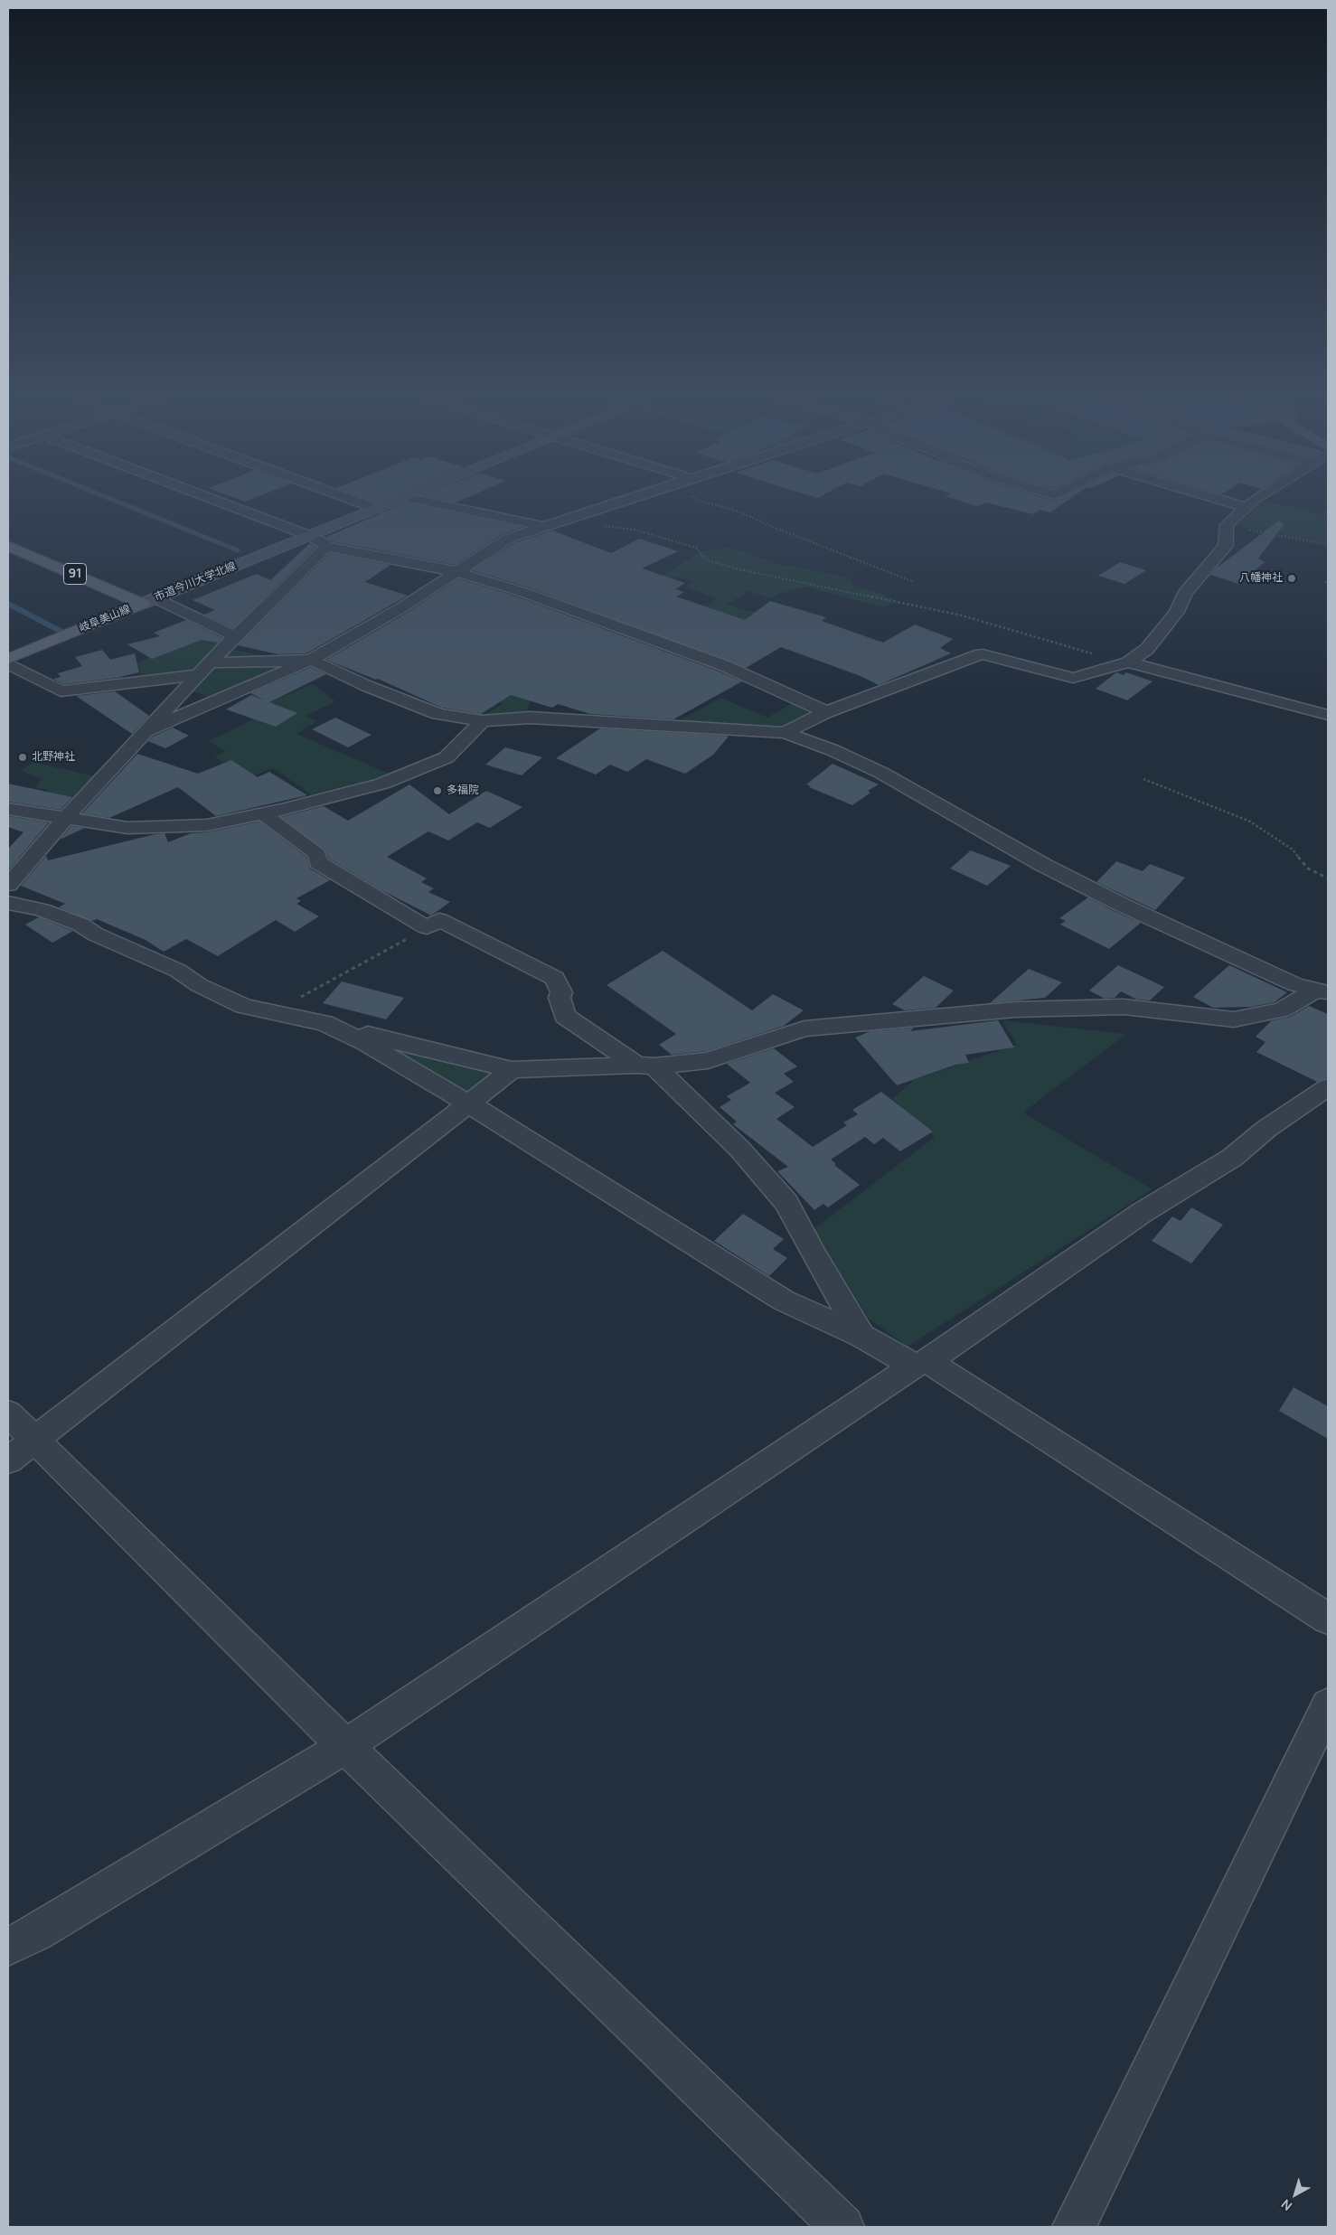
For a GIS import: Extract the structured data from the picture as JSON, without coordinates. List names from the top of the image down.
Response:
{
  "streets": {
    "main road": ["91", "岐阜美山線"],
    "street": ["市道今川大学北線"]
  },
  "crossings": [
    ["市道今川大学北線", "岐阜美山線"]
  ],
  "places": ["八幡神社", "北野神社", "多福院"],
  "north": "bottom left"
}
